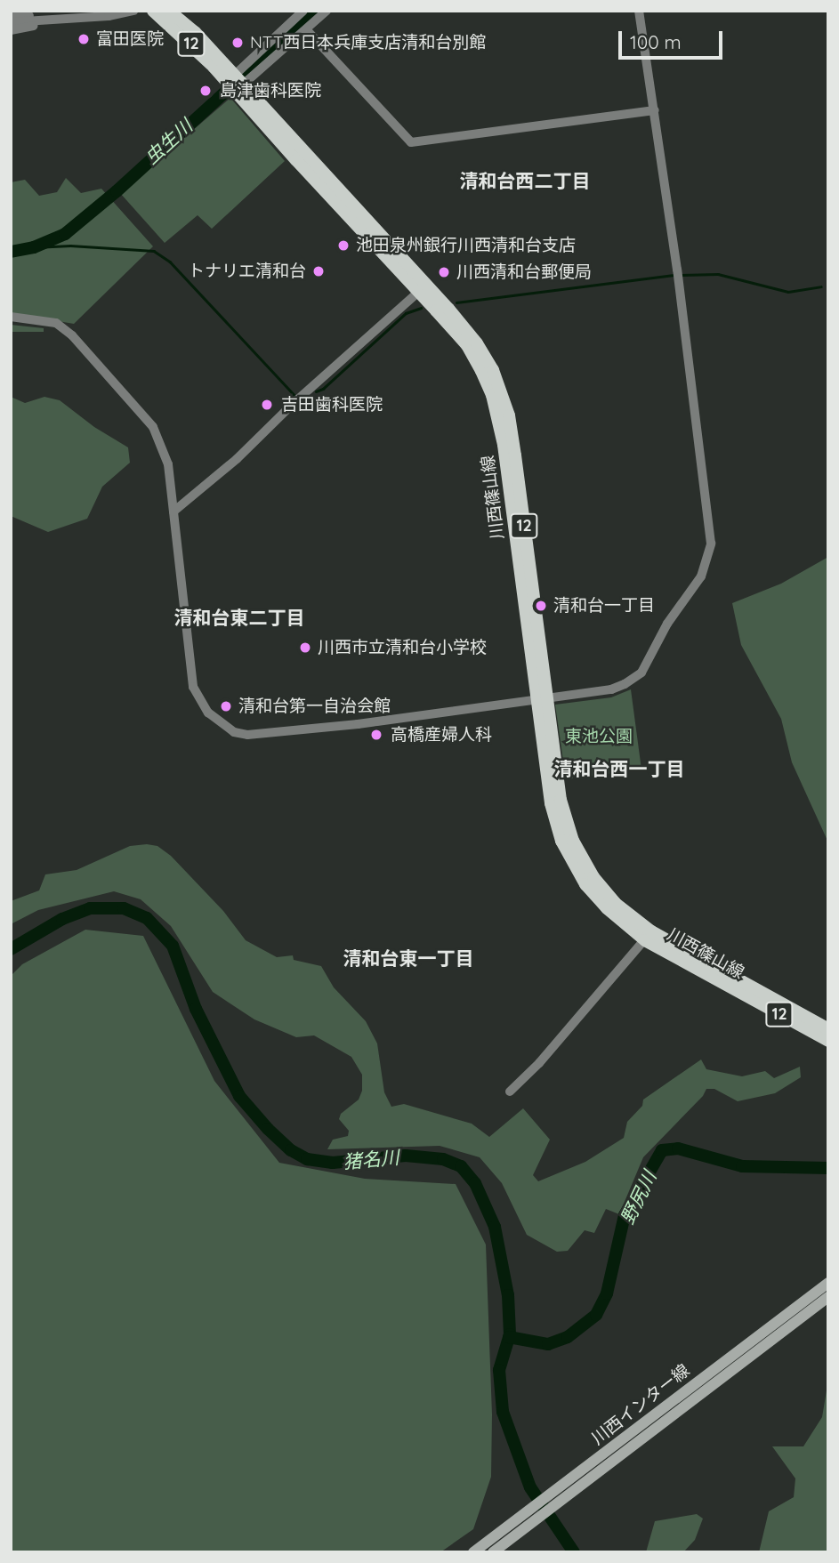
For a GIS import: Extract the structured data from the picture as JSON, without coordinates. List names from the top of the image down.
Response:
{
  "streets": {
    "main road": ["12", "川西篠山線", "川西インター線"]
  },
  "districts": [
    "清和台西二丁目",
    "清和台東二丁目",
    "清和台西一丁目",
    "清和台東一丁目"
  ],
  "water": ["虫生川", "猪名川", "野尻川"],
  "parks": ["東池公園"],
  "places": [
    "富田医院",
    "NTT西日本兵庫支店清和台別館",
    "島津歯科医院",
    "池田泉州銀行川西清和台支店",
    "トナリエ清和台",
    "川西清和台郵便局",
    "吉田歯科医院",
    "清和台一丁目",
    "川西市立清和台小学校",
    "清和台第一自治会館",
    "高橋産婦人科"
  ],
  "scale_bar": "100 m"
}
